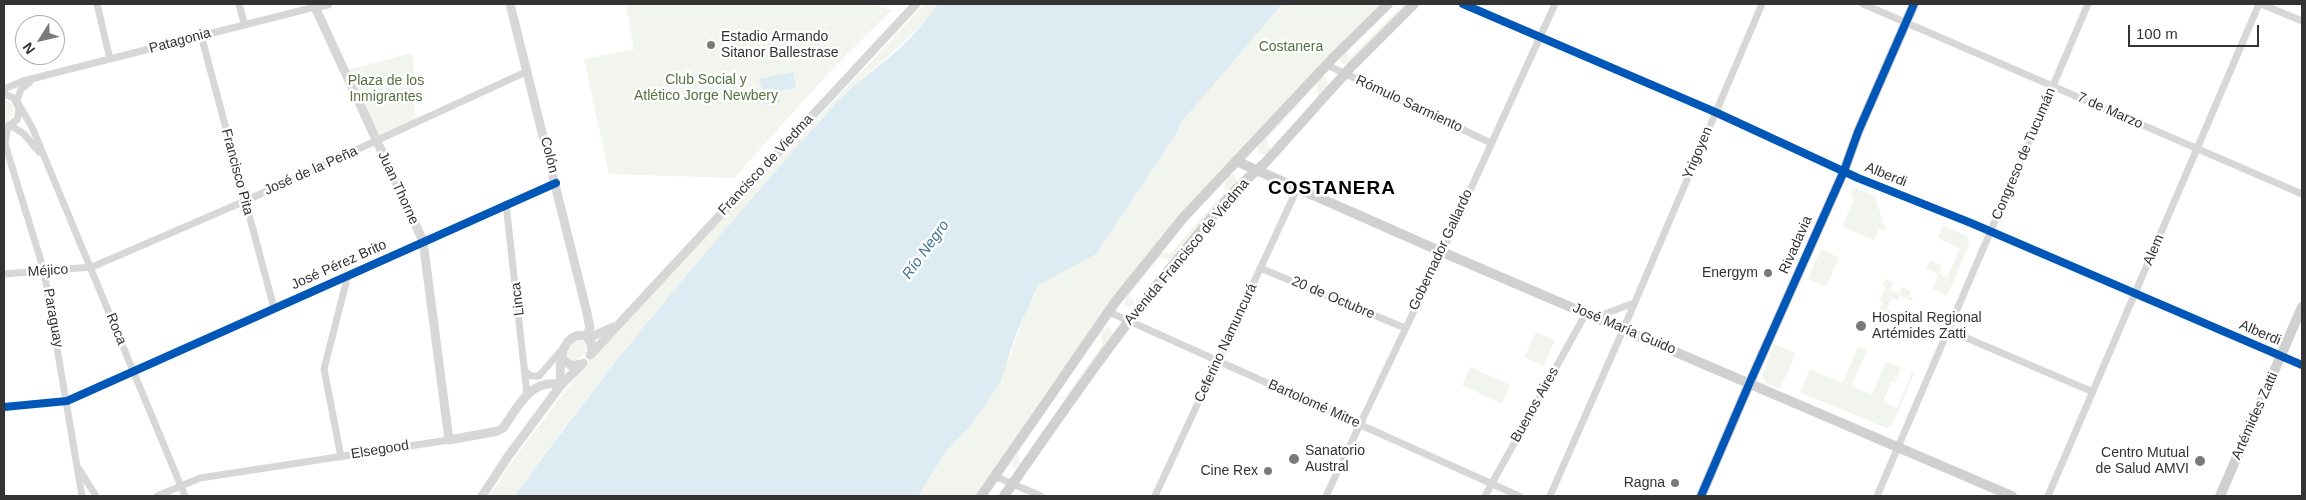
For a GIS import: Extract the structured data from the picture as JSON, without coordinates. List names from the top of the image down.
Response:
{
  "streets": {
    "main road": [
      "Rivadavia",
      "Avenida Francisco de Viedma",
      "José María Guido",
      "Artémides Zatti"
    ],
    "street": [
      "Patagonia",
      "Rómulo Sarmiento",
      "7 de Marzo",
      "Yrigoyen",
      "Congreso de Tucumán",
      "Colón",
      "Francisco de Viedma",
      "José de la Peña",
      "Francisco Pita",
      "Alberdi",
      "Juan Thorne",
      "Gobernador Gallardo",
      "Alem",
      "José Pérez Brito",
      "Méjico",
      "20 de Octubre",
      "Linca",
      "Paraguay",
      "Roca",
      "Ceferino Namuncurá",
      "Bartolomé Mitre",
      "Buenos Aires",
      "Elsegood"
    ]
  },
  "crossings": [
    ["Patagonia", "Francisco Pita"],
    ["Patagonia", "Juan Thorne"],
    ["Rómulo Sarmiento", "Gobernador Gallardo"],
    ["Rómulo Sarmiento", "Avenida Francisco de Viedma"],
    ["7 de Marzo", "Congreso de Tucumán"],
    ["7 de Marzo", "Rivadavia"],
    ["7 de Marzo", "Alem"],
    ["Yrigoyen", "Alberdi"],
    ["Yrigoyen", "José María Guido"],
    ["Congreso de Tucumán", "Alberdi"],
    ["Congreso de Tucumán", "José María Guido"],
    ["Colón", "Francisco de Viedma"],
    ["Colón", "José de la Peña"],
    ["Colón", "José Pérez Brito"],
    ["José de la Peña", "Francisco Pita"],
    ["José de la Peña", "Juan Thorne"],
    ["José de la Peña", "Méjico"],
    ["José de la Peña", "Roca"],
    ["Francisco Pita", "José Pérez Brito"],
    ["Alberdi", "Rivadavia"],
    ["Alberdi", "Gobernador Gallardo"],
    ["Alberdi", "Alem"],
    ["Alberdi", "Artémides Zatti"],
    ["Juan Thorne", "José Pérez Brito"],
    ["Juan Thorne", "Elsegood"],
    ["Rivadavia", "José María Guido"],
    ["Gobernador Gallardo", "20 de Octubre"],
    ["Gobernador Gallardo", "José María Guido"],
    ["Gobernador Gallardo", "Bartolomé Mitre"],
    ["Avenida Francisco de Viedma", "José María Guido"],
    ["Avenida Francisco de Viedma", "Bartolomé Mitre"],
    ["José Pérez Brito", "Linca"],
    ["José Pérez Brito", "Paraguay"],
    ["José Pérez Brito", "Roca"],
    ["Méjico", "Paraguay"],
    ["Méjico", "Roca"],
    ["20 de Octubre", "Ceferino Namuncurá"],
    ["Linca", "Elsegood"],
    ["Paraguay", "Roca"],
    ["Roca", "Elsegood"],
    ["José María Guido", "Ceferino Namuncurá"],
    ["José María Guido", "Buenos Aires"],
    ["Ceferino Namuncurá", "Bartolomé Mitre"],
    ["Bartolomé Mitre", "Buenos Aires"]
  ],
  "districts": ["COSTANERA"],
  "water": ["Río Negro"],
  "parks": ["Costanera", "Club Social y Atlético Jorge Newbery", "Plaza de los Inmigrantes"],
  "places": [
    "Estadio Armando Sitanor Ballestrase",
    "Energym",
    "Hospital Regional Artémides Zatti",
    "Sanatorio Austral",
    "Centro Mutual de Salud AMVI",
    "Cine Rex",
    "Ragna"
  ],
  "scale_bar": "100 m",
  "north": "bottom left"
}
